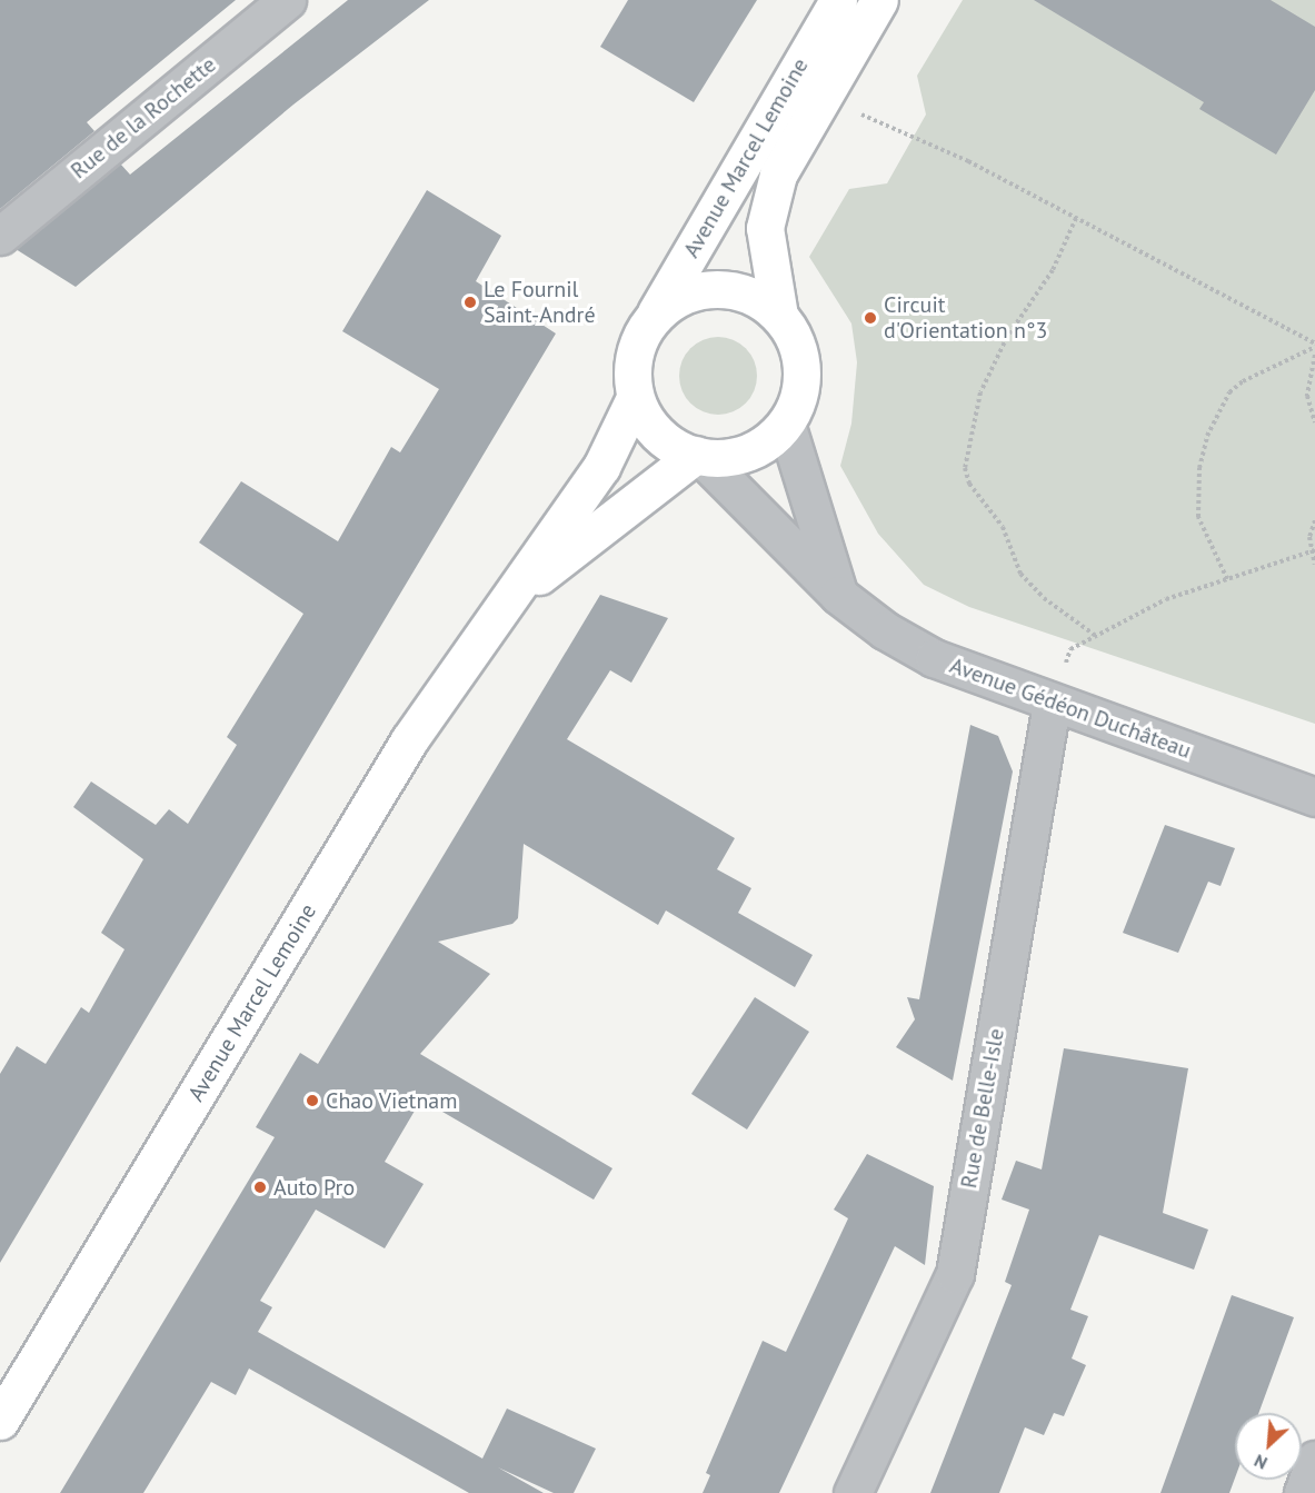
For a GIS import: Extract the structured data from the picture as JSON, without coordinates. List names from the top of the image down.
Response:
{
  "streets": {
    "main road": ["Avenue Marcel Lemoine"],
    "street": ["Rue de la Rochette", "Avenue Gédéon Duchâteau", "Rue de Belle-Isle"]
  },
  "crossings": [
    ["Avenue Marcel Lemoine", "Avenue Gédéon Duchâteau"],
    ["Avenue Gédéon Duchâteau", "Rue de Belle-Isle"]
  ],
  "places": [
    "Le Fournil Saint-André",
    "Circuit d'Orientation n°3",
    "Chao Vietnam",
    "Auto Pro"
  ],
  "north": "bottom left"
}
